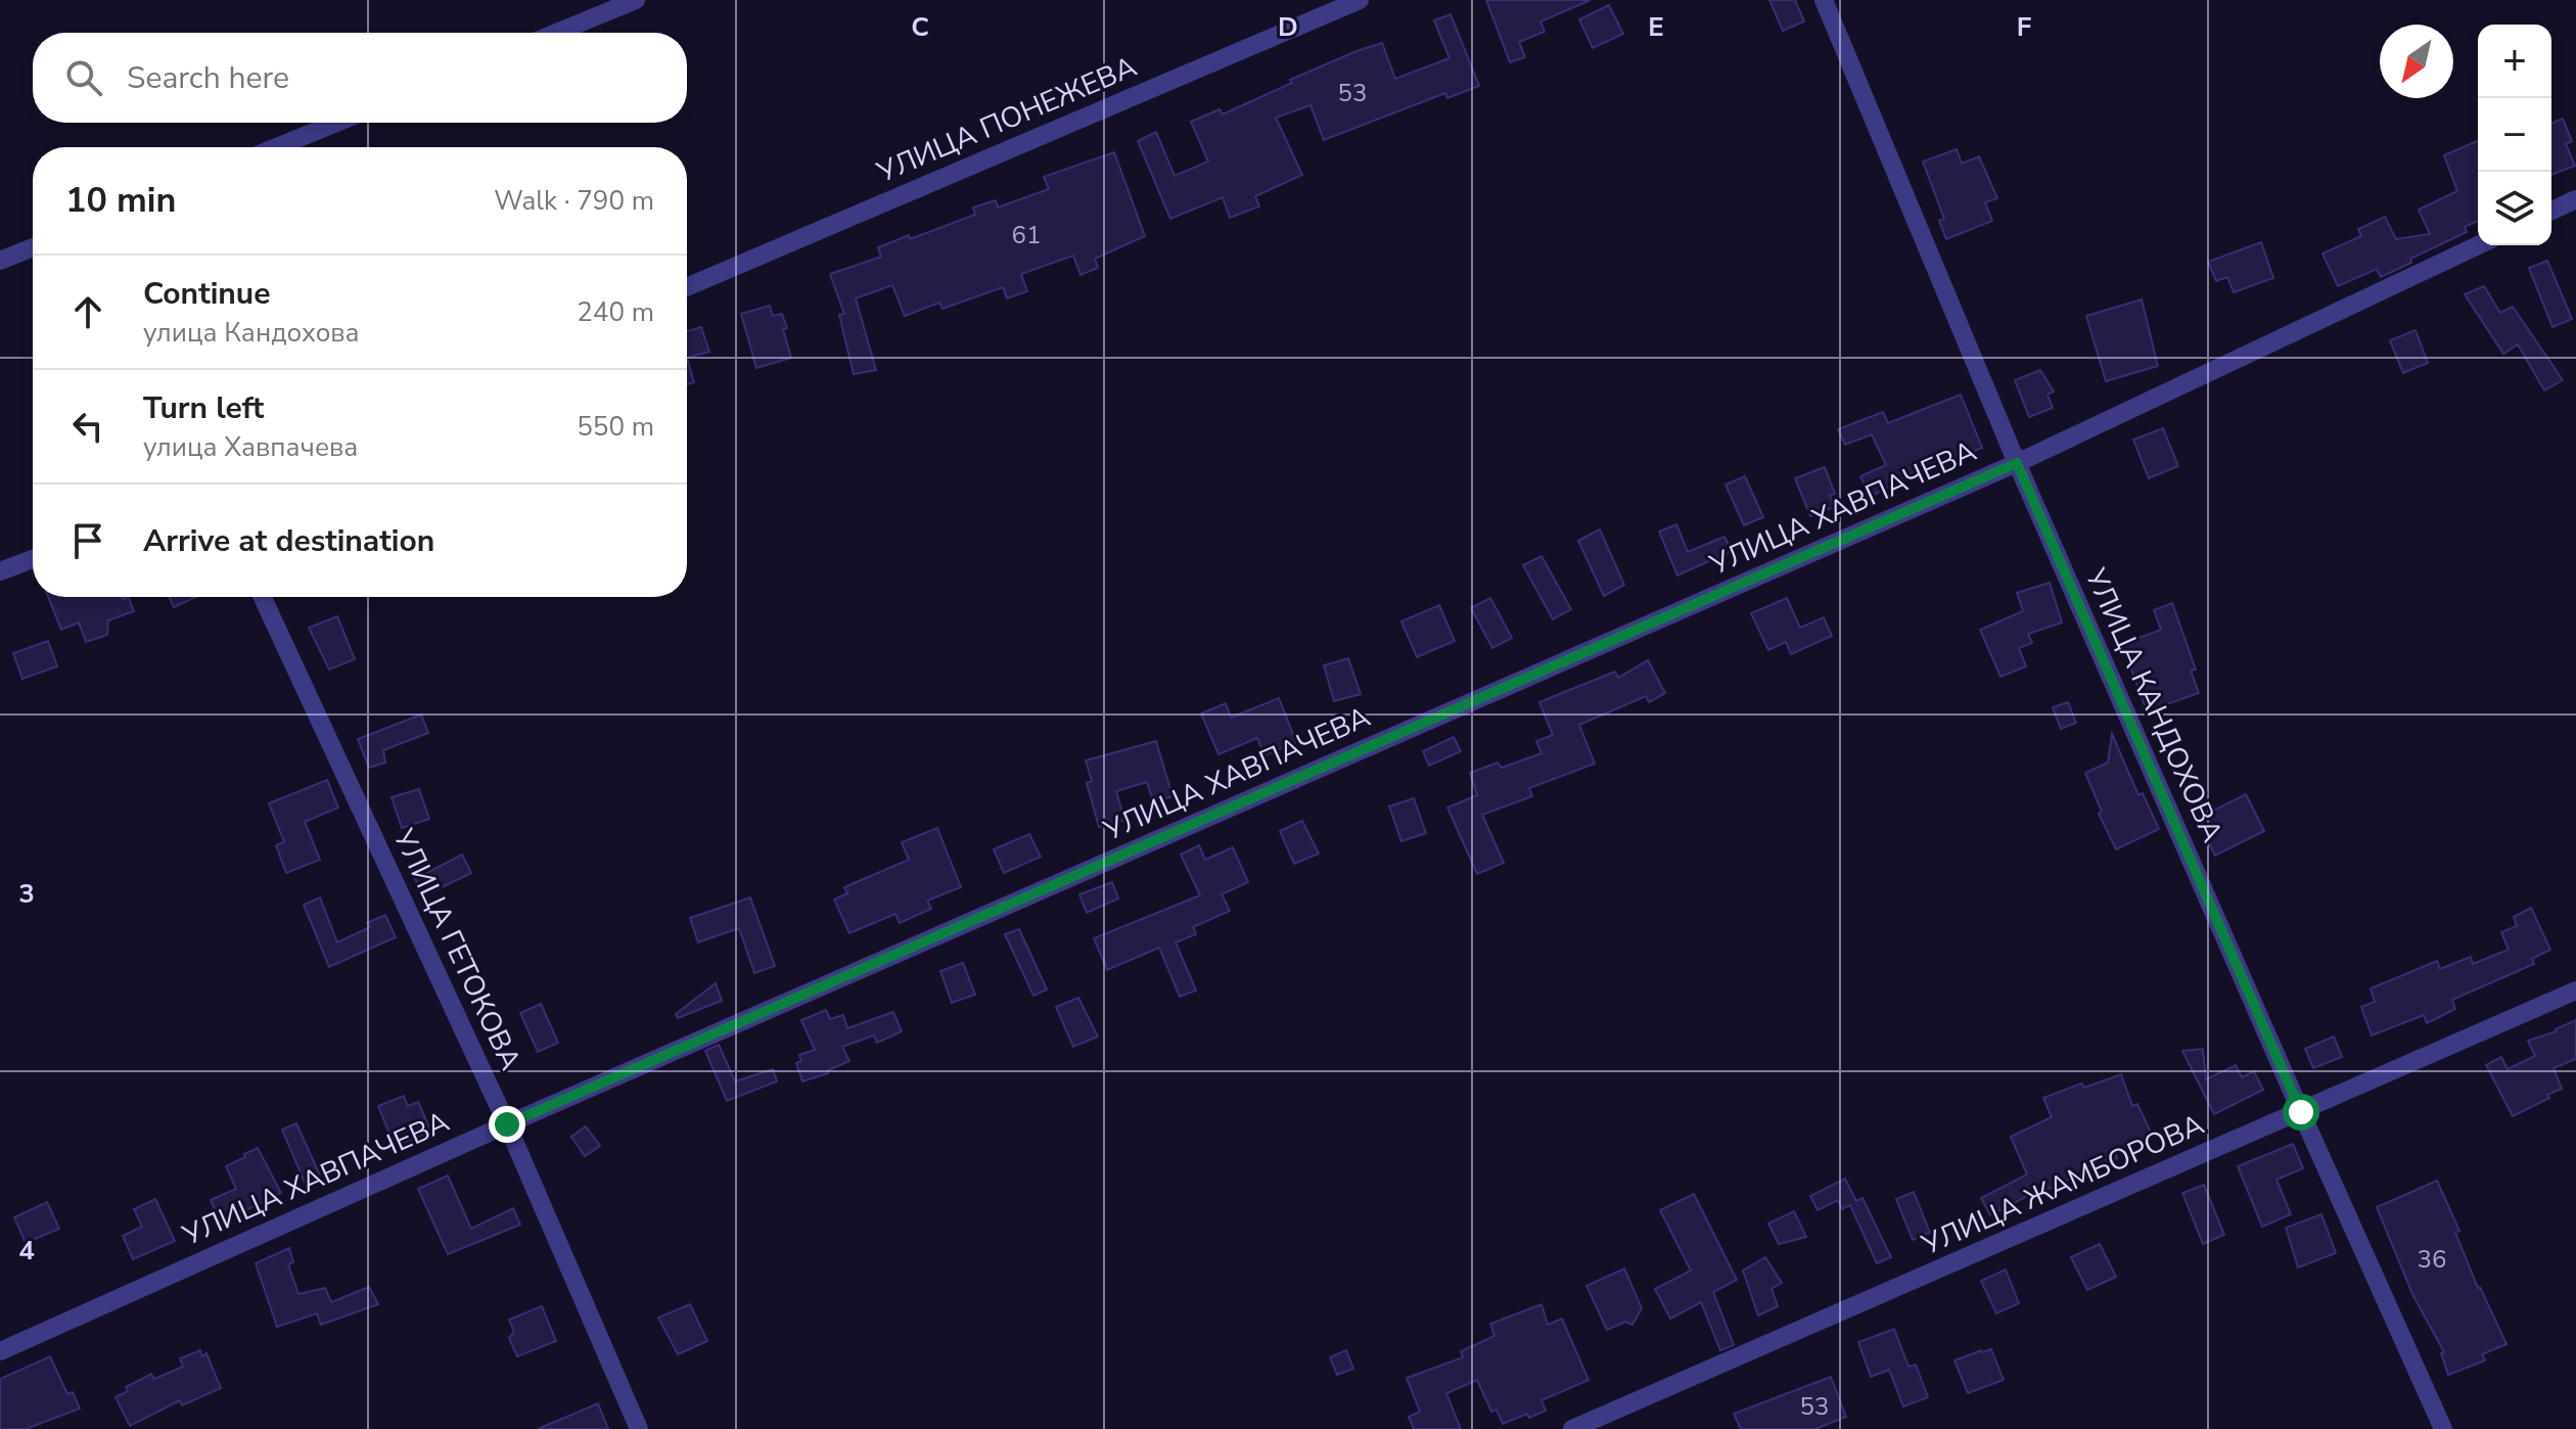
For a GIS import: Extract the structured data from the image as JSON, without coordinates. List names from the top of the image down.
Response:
{
  "streets": {
    "street": [
      "УЛИЦА ПОНЕЖЕВА",
      "УЛИЦА ХАВПАЧЕВА",
      "УЛИЦА КАНДОХОВА",
      "УЛИЦА ГЕТОКОВА",
      "УЛИЦА ЖАМБОРОВА"
    ]
  },
  "crossings": [
    ["УЛИЦА ХАВПАЧЕВА", "УЛИЦА КАНДОХОВА"],
    ["УЛИЦА ХАВПАЧЕВА", "УЛИЦА ГЕТОКОВА"],
    ["УЛИЦА КАНДОХОВА", "УЛИЦА ЖАМБОРОВА"]
  ],
  "house_numbers": [
    "53",
    "61",
    "36",
    "53"
  ],
  "north": "bottom left",
  "page": {
    "map_buttons": ["+", "−"],
    "search": "Search here",
    "heading": ["10 min", "Walk · 790 m"],
    "list": [
      ["Continue", "улица Кандохова", "240 m"],
      ["Turn left", "улица Хавпачева", "550 m"],
      "Arrive at destination"
    ]
  },
  "grid": {
    "columns": [
      "C",
      "D",
      "E",
      "F"
    ],
    "rows": ["3", "4"]
  }
}
